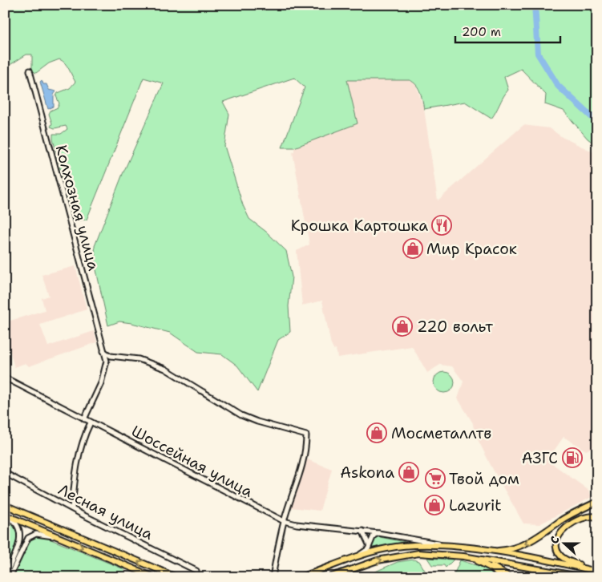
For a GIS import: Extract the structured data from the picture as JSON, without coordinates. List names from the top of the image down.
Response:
{
  "streets": {
    "street": ["Колхозная улица", "Шоссейная улица", "Лесная улица"]
  },
  "crossings": [
    ["Колхозная улица", "Шоссейная улица"]
  ],
  "places": {
    "restaurant": ["Крошка Картошка"],
    "shop": [
      "Мир Красок",
      "220 вольт",
      "Мосметаллтв",
      "Askona",
      "Lazurit"
    ],
    "fuel station": ["АЗГС"],
    "supermarket": ["Твой дом"]
  },
  "scale_bar": "200 m",
  "north": "left"
}
